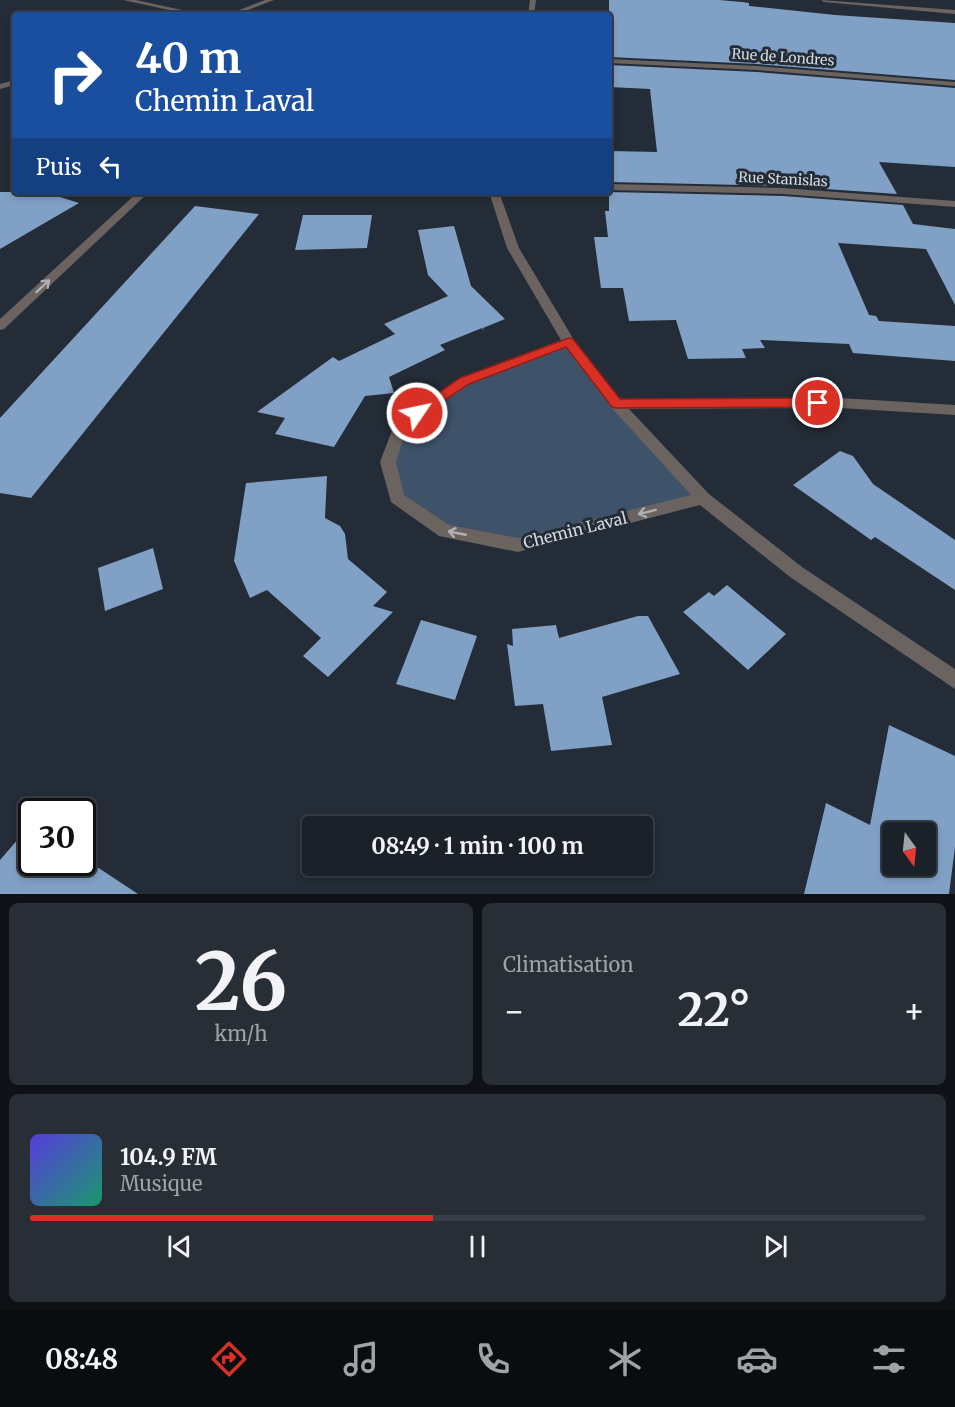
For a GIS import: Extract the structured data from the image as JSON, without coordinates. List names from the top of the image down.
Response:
{
  "streets": {
    "street": ["Rue de Londres", "Rue Stanislas", "Chemin Laval"]
  },
  "north": "bottom",
  "page": {
    "turn": ["40 m", "Chemin Laval"],
    "then": "Puis",
    "limit": "30",
    "trip": "08:49 · 1 min · 100 m",
    "tile": [
      ["26", "km/h"],
      "Climatisation"
    ],
    "heat": ["−", "22°", "+"],
    "song": ["104.9 FM", "Musique"],
    "tabs": "08:48"
  }
}
